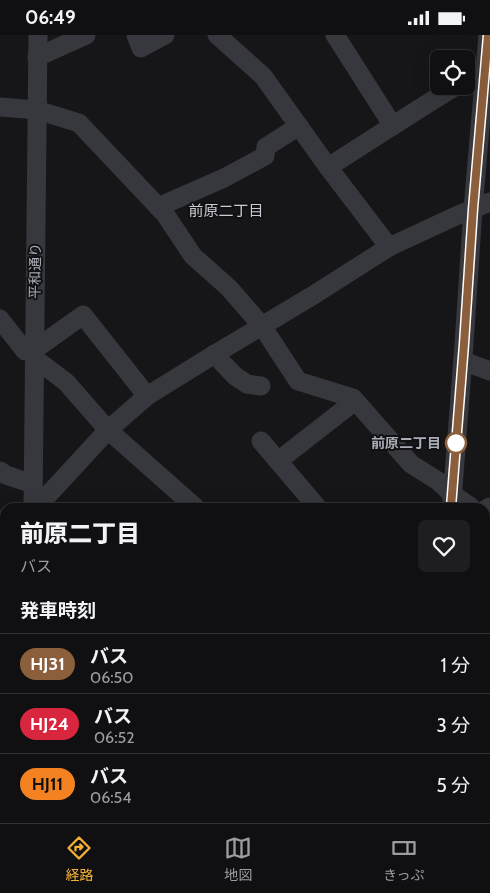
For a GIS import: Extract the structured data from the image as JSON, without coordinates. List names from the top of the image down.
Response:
{
  "streets": {
    "street": ["平和通り"]
  },
  "districts": ["前原二丁目"],
  "places": ["前原二丁目"],
  "lines": ["bus line HJ31"],
  "page": {
    "status": "06:49",
    "heading": [
      ["前原二丁目", "バス"],
      "発車時刻"
    ],
    "list": [
      {
        "mark": "HJ31",
        "name": "バス",
        "note": "06:50",
        "value": "1 分"
      },
      {
        "mark": "HJ24",
        "name": "バス",
        "note": "06:52",
        "value": "3 分"
      },
      {
        "mark": "HJ11",
        "name": "バス",
        "note": "06:54",
        "value": "5 分"
      }
    ],
    "tabs": ["経路", "地図", "きっぷ"]
  }
}
